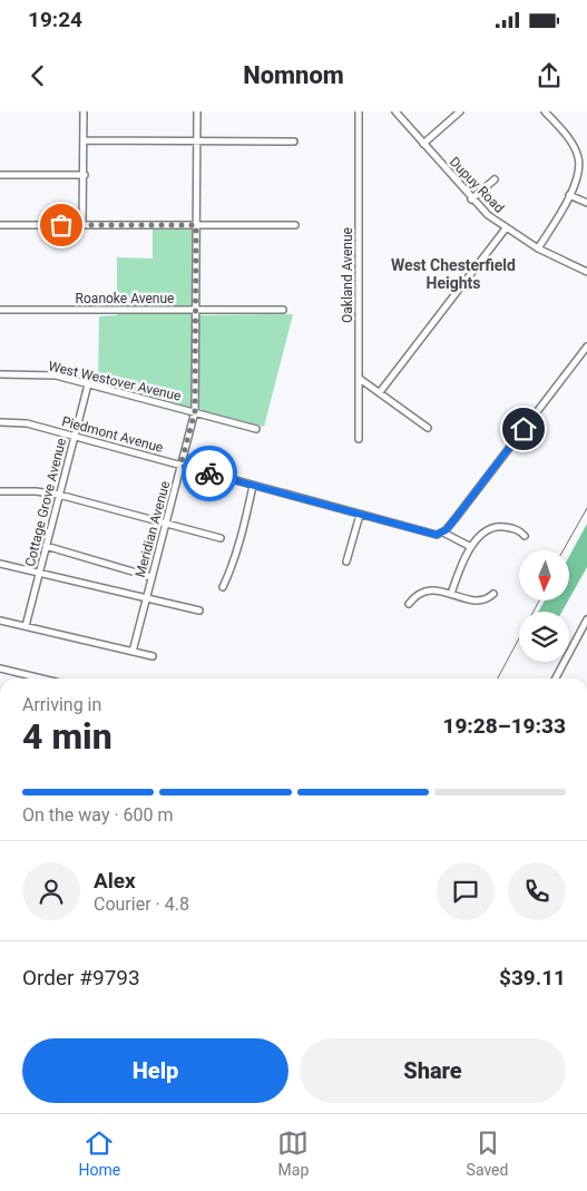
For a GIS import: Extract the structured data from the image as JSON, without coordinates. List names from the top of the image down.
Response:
{
  "streets": {
    "street": [
      "Dupuy Road",
      "Oakland Avenue",
      "Roanoke Avenue",
      "West Westover Avenue",
      "Piedmont Avenue",
      "Cottage Grove Avenue",
      "Meridian Avenue"
    ]
  },
  "crossings": [
    ["Roanoke Avenue", "Meridian Avenue"],
    ["West Westover Avenue", "Cottage Grove Avenue"],
    ["West Westover Avenue", "Meridian Avenue"],
    ["Piedmont Avenue", "Cottage Grove Avenue"],
    ["Piedmont Avenue", "Meridian Avenue"]
  ],
  "districts": ["West Chesterfield Heights"],
  "north": "bottom",
  "page": {
    "status": "19:24",
    "header": "Nomnom",
    "heading": ["4 min", "Arriving in", "19:28–19:33"],
    "panel": [
      "Alex",
      "Courier · 4.8",
      "Order #9793",
      "$39.11"
    ],
    "bar": "On the way · 600 m",
    "buttons": ["Help", "Share"],
    "tabs": ["Home", "Map", "Saved"]
  }
}
